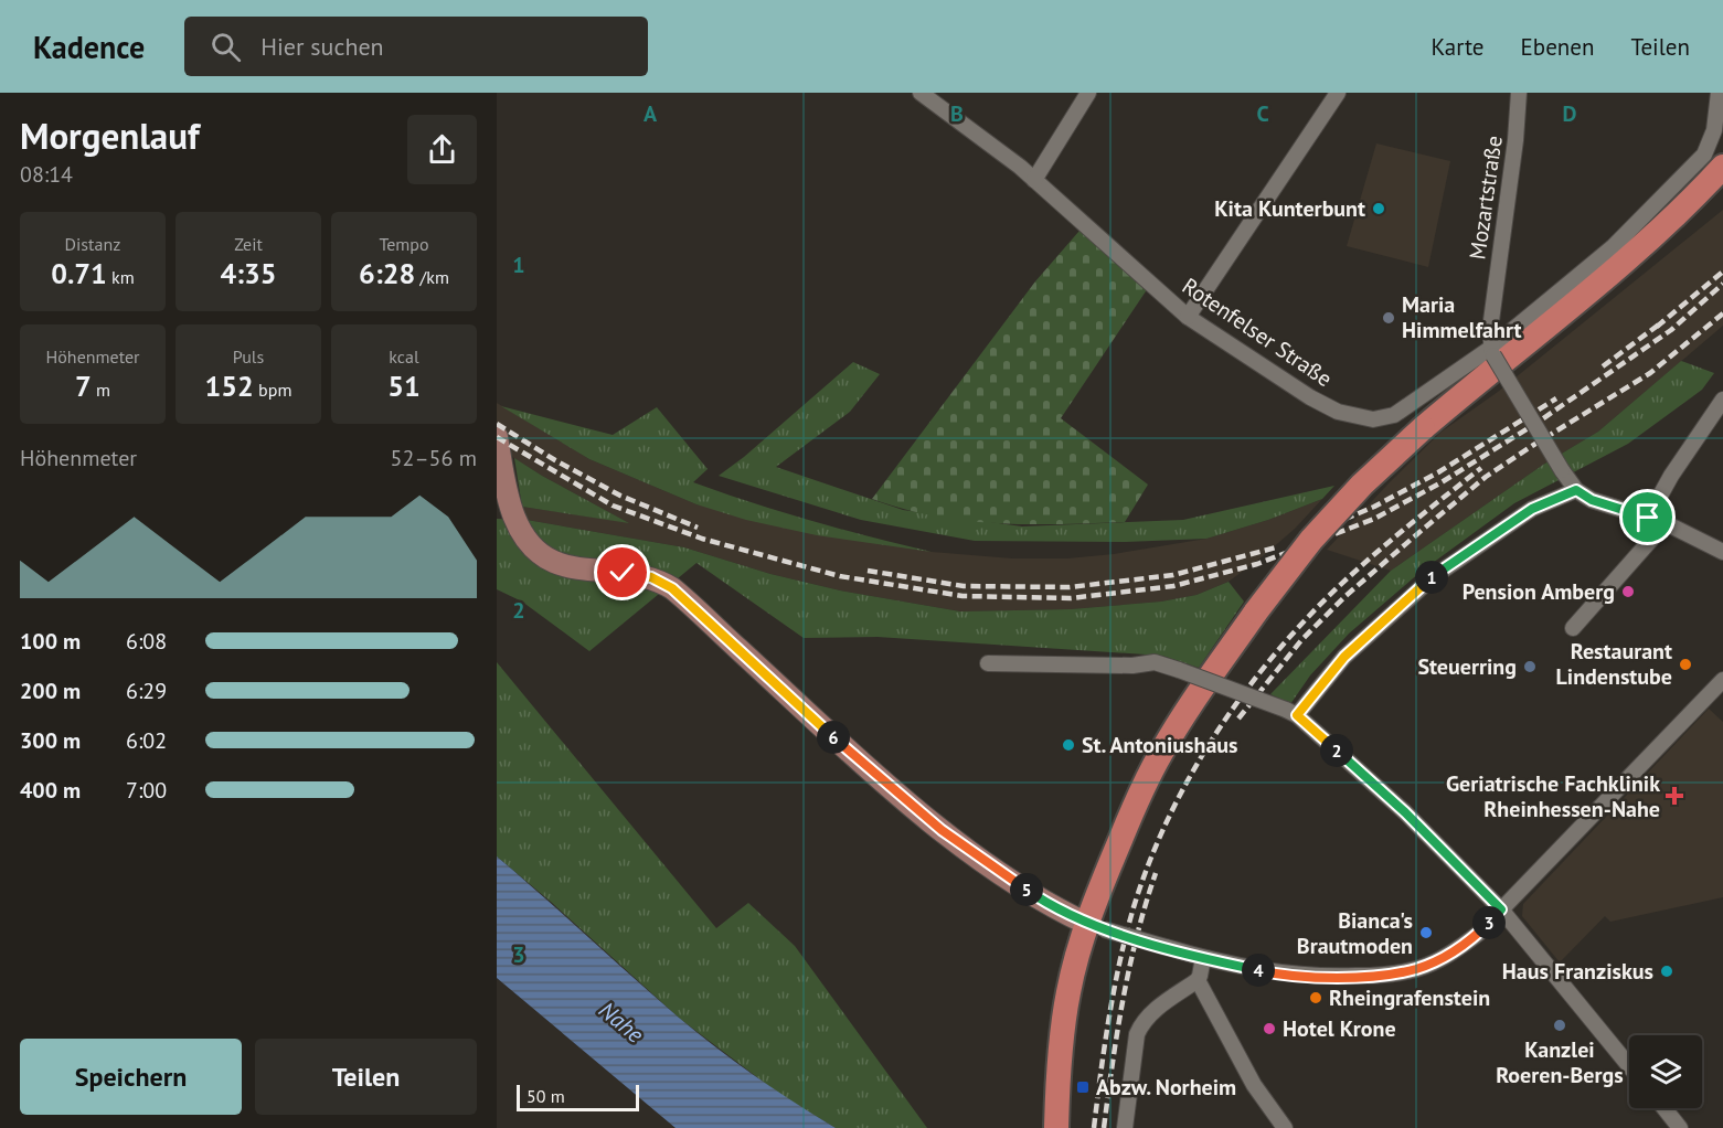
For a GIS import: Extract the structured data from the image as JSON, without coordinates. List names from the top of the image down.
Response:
{
  "streets": {
    "street": ["Mozartstraße", "Rotenfelser Straße"]
  },
  "crossings": [
    ["Mozartstraße", "Rotenfelser Straße"]
  ],
  "water": ["Nahe"],
  "places": {
    "other": [
      "Kita Kunterbunt",
      "Maria Himmelfahrt",
      "Pension Amberg",
      "Restaurant Lindenstube",
      "Steuerring",
      "St. Antoniushaus",
      "Bianca's Brautmoden",
      "Haus Franziskus",
      "Rheingrafenstein",
      "Kanzlei Roeren-Bergs",
      "Hotel Krone"
    ],
    "health": ["Geriatrische Fachklinik Rheinhessen-Nahe"],
    "transit": ["Abzw. Norheim"]
  },
  "scale_bar": "50 m",
  "page": {
    "header": "Kadence",
    "search": "Hier suchen",
    "nav": ["Karte", "Ebenen", "Teilen"],
    "heading": ["Morgenlauf", "08:14"],
    "stats": [
      ["Distanz", "0.71 km"],
      ["Zeit", "4:35"],
      ["Tempo", "6:28 /km"],
      ["Höhenmeter", "7 m"],
      ["Puls", "152 bpm"],
      ["kcal", "51"]
    ],
    "chart": ["Höhenmeter", "52–56 m"],
    "pins": [
      "1",
      "6",
      "2",
      "5",
      "3",
      "4"
    ],
    "list": [
      {
        "name": "100 m",
        "note": "6:08"
      },
      {
        "name": "200 m",
        "note": "6:29"
      },
      {
        "name": "300 m",
        "note": "6:02"
      },
      {
        "name": "400 m",
        "note": "7:00"
      }
    ],
    "buttons": ["Speichern", "Teilen"],
    "scale": "50 m"
  },
  "grid": {
    "columns": [
      "A",
      "B",
      "C",
      "D"
    ],
    "rows": ["1", "2", "3"]
  }
}
